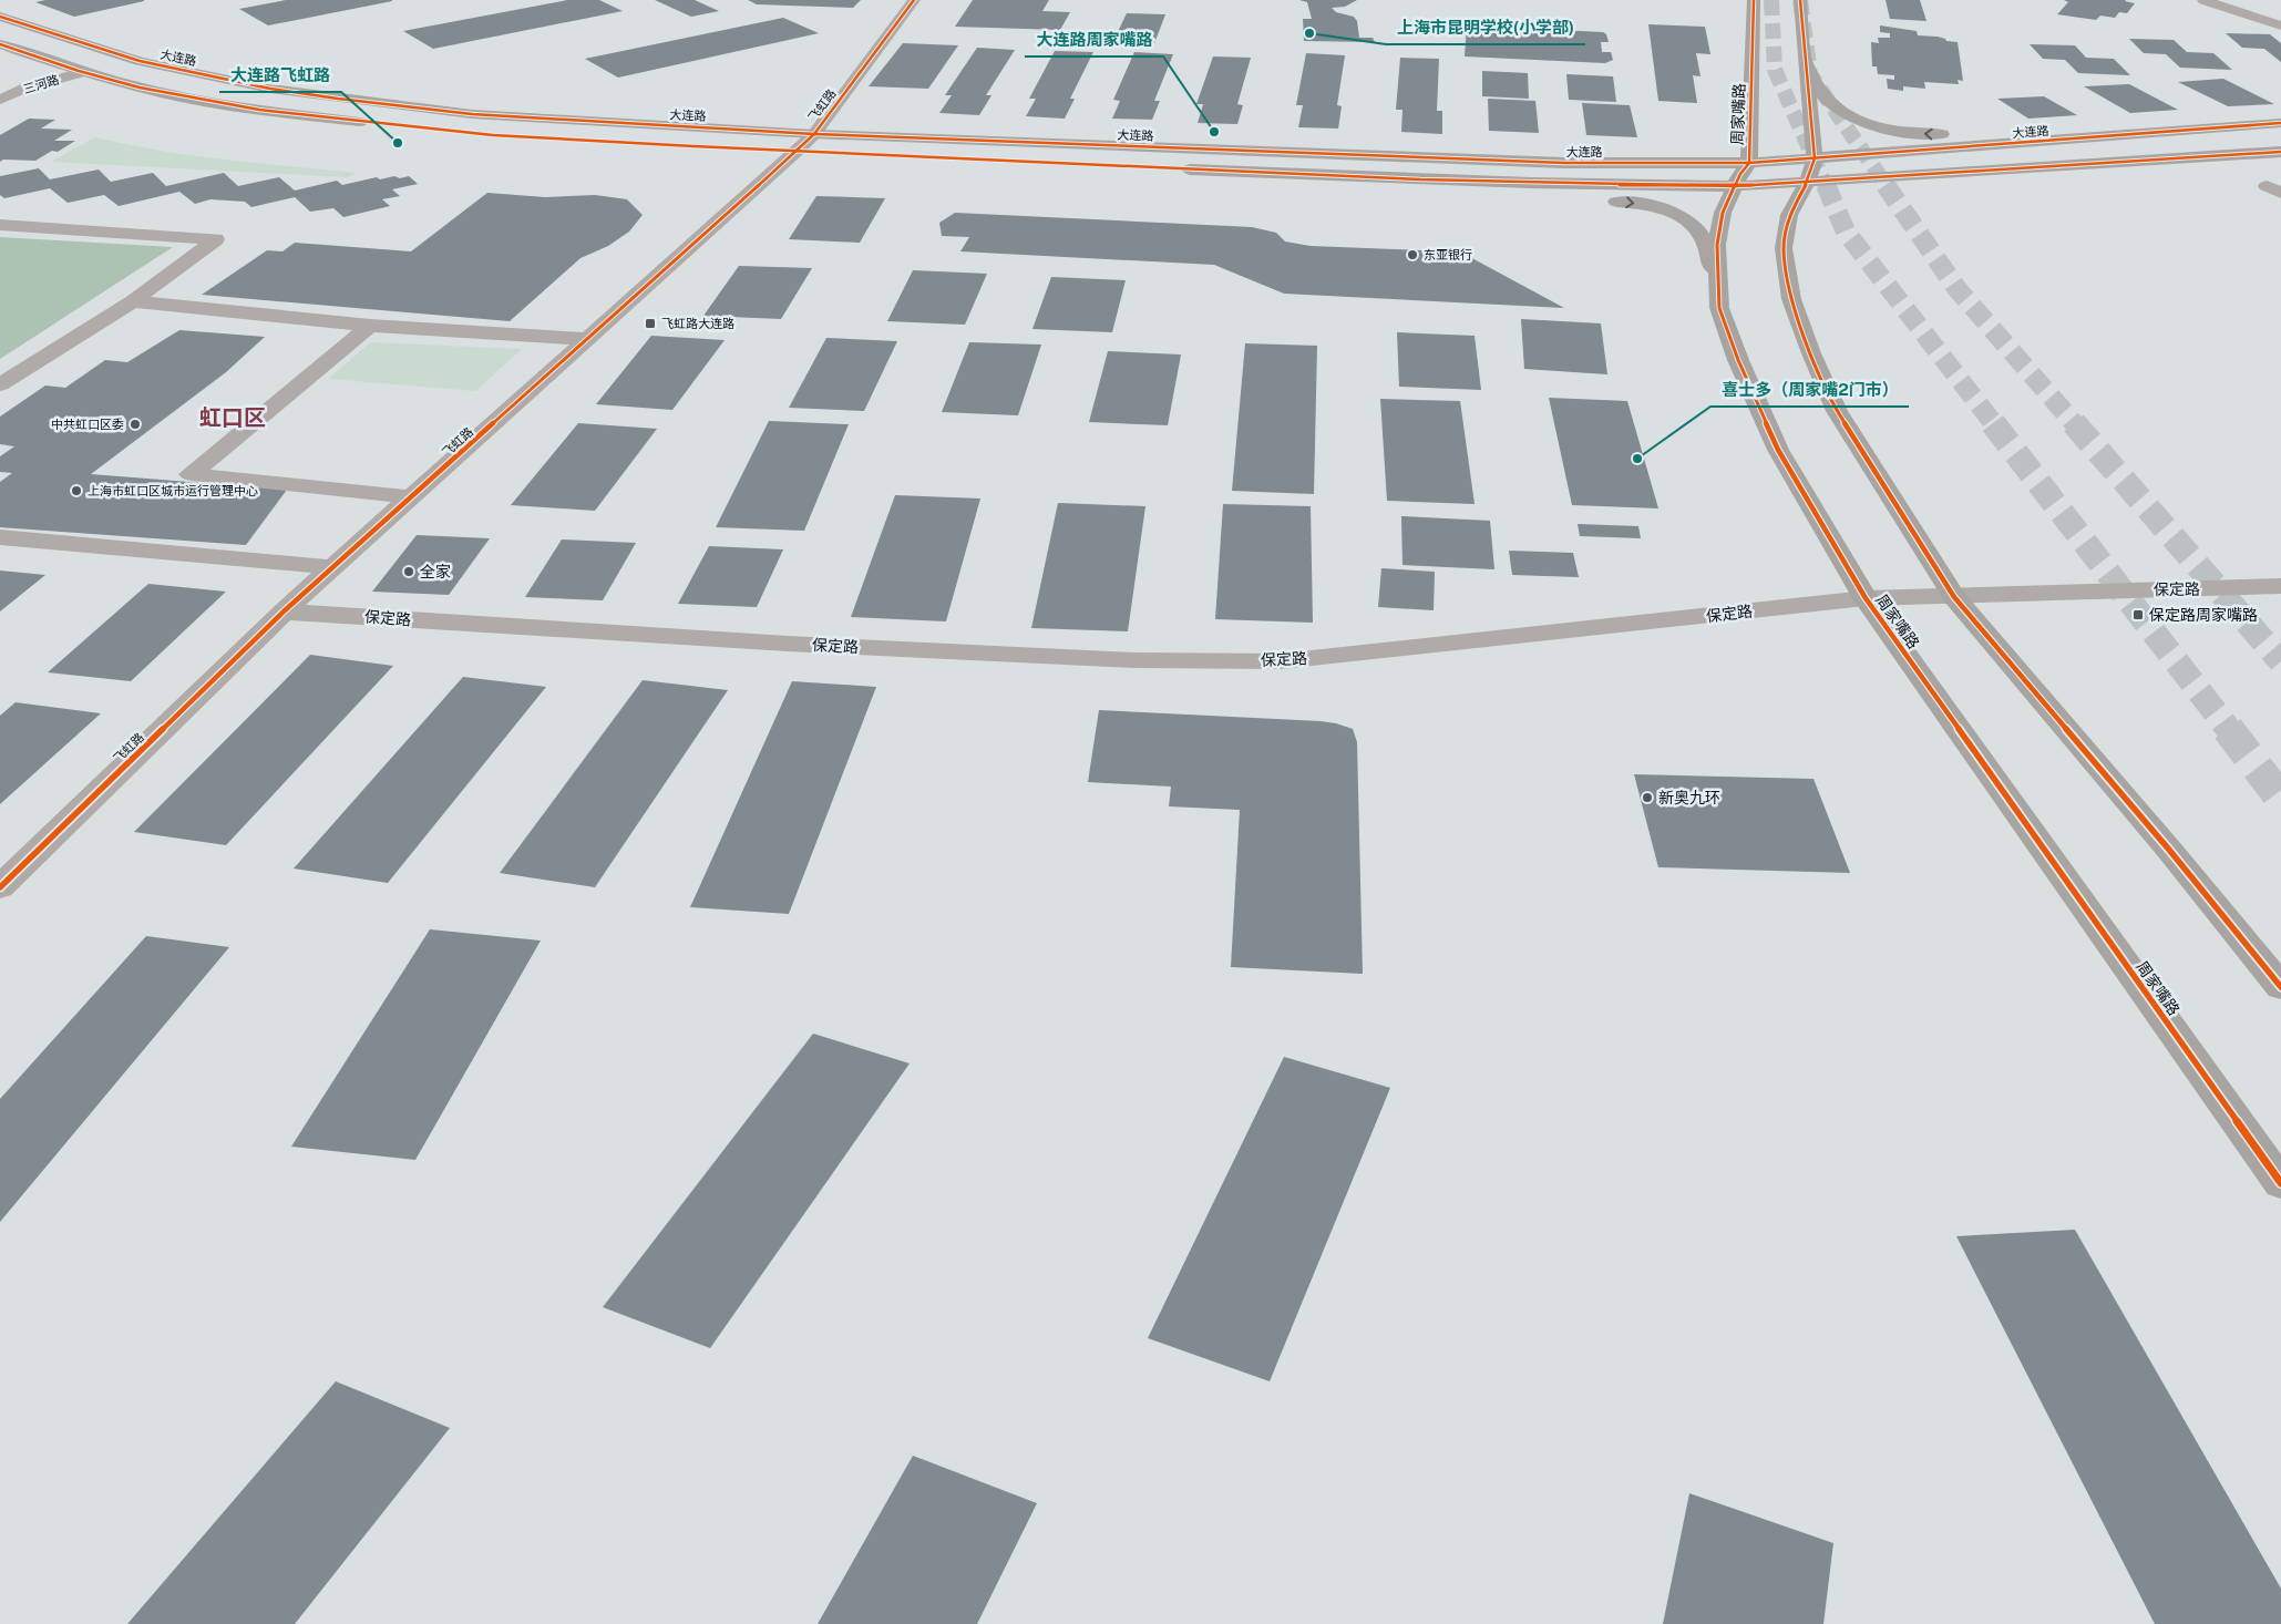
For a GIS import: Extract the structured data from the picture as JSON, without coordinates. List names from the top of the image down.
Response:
{
  "streets": {
    "main road": ["大连路", "周家嘴路"],
    "street": ["三河路", "飞虹路", "保定路"]
  },
  "crossings": [
    ["大连路", "飞虹路"],
    ["大连路", "周家嘴路"],
    ["飞虹路", "保定路"],
    ["周家嘴路", "保定路"]
  ],
  "districts": ["虹口区"],
  "places": {
    "other": [
      "上海市昆明学校(小学部)",
      "大连路周家嘴路",
      "大连路飞虹路",
      "东亚银行",
      "中共虹口区委",
      "喜士多（周家嘴2门市）",
      "上海市虹口区城市运行管理中心",
      "全家",
      "新奥九环"
    ],
    "transit": ["飞虹路大连路", "保定路周家嘴路"]
  }
}
